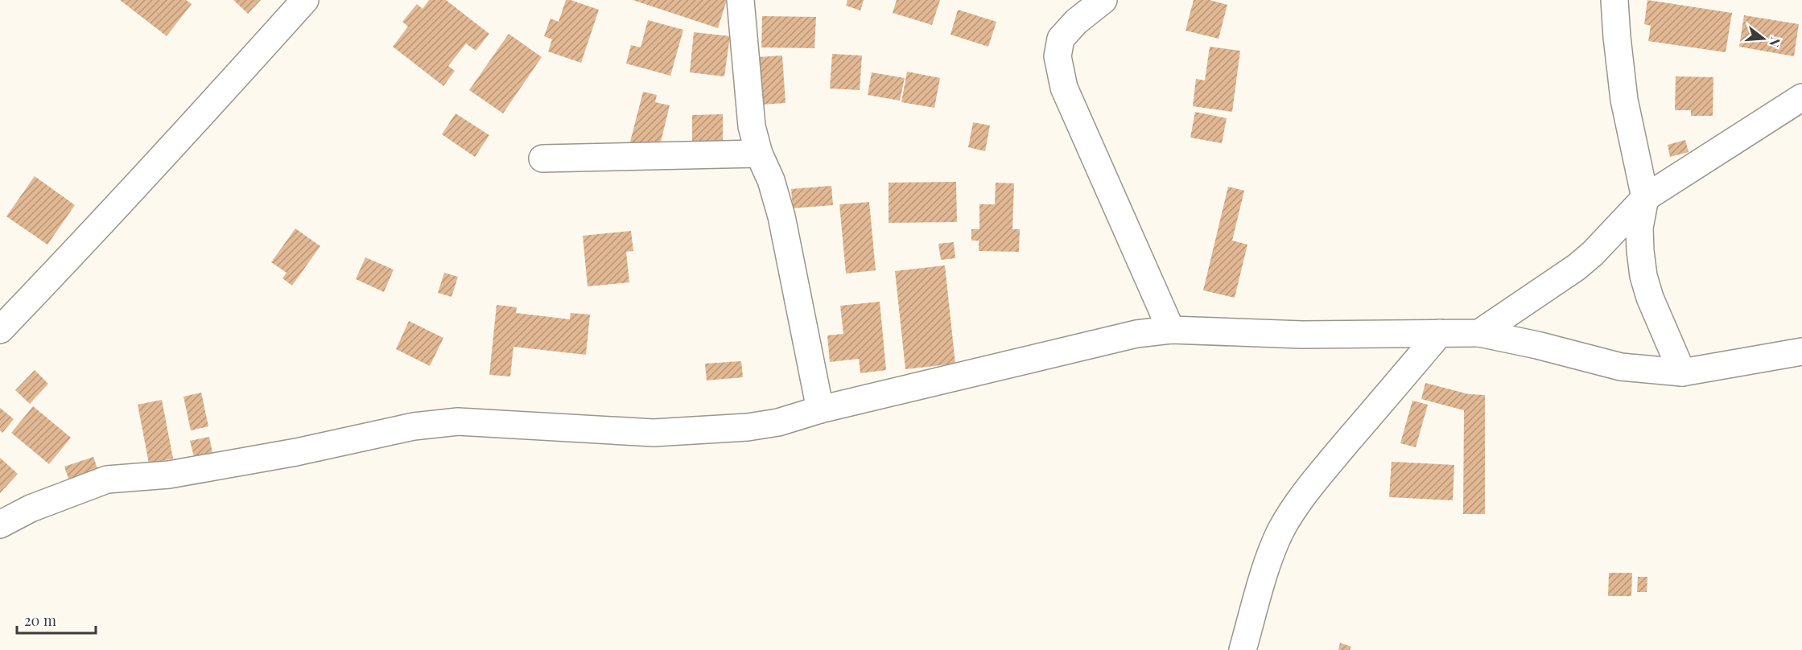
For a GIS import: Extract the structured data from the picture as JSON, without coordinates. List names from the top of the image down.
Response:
{
  "scale_bar": "20 m",
  "north": "right"
}
